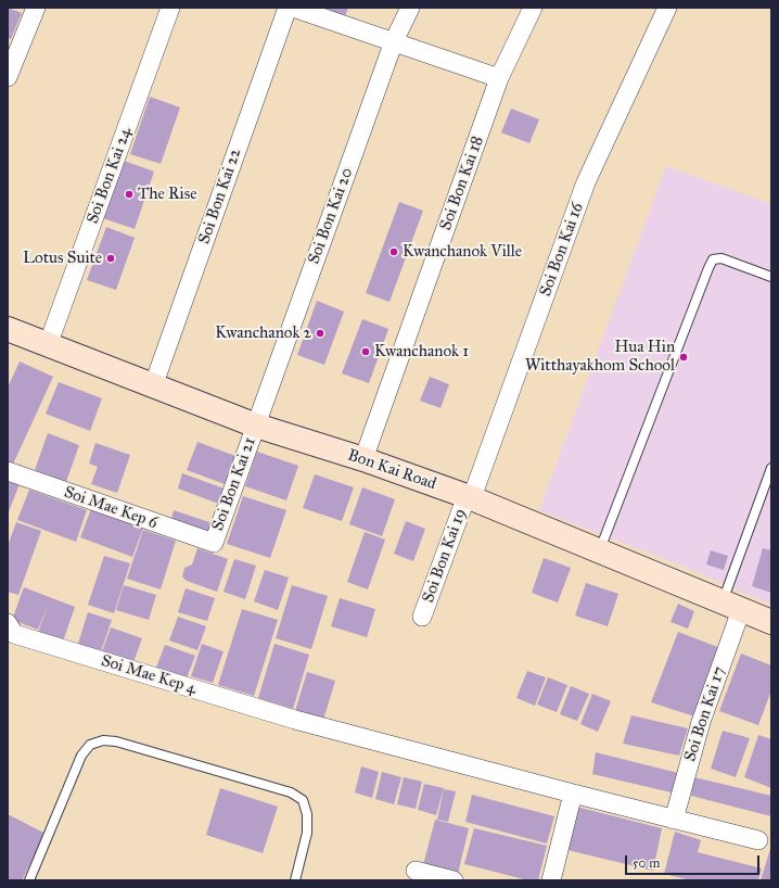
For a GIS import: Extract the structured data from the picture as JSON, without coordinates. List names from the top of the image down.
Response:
{
  "streets": {
    "street": [
      "Soi Bon Kai 24",
      "Soi Bon Kai 18",
      "Soi Bon Kai 22",
      "Soi Bon Kai 20",
      "Soi Bon Kai 16",
      "Bon Kai Road",
      "Soi Bon Kai 21",
      "Soi Mae Kep 6",
      "Soi Bon Kai 19",
      "Soi Mae Kep 4",
      "Soi Bon Kai 17"
    ]
  },
  "crossings": [
    ["Soi Bon Kai 24", "Bon Kai Road"],
    ["Soi Bon Kai 18", "Bon Kai Road"],
    ["Soi Bon Kai 22", "Bon Kai Road"],
    ["Soi Bon Kai 20", "Bon Kai Road"],
    ["Soi Bon Kai 20", "Soi Bon Kai 21"],
    ["Soi Bon Kai 16", "Bon Kai Road"],
    ["Soi Bon Kai 16", "Soi Bon Kai 19"],
    ["Bon Kai Road", "Soi Bon Kai 21"],
    ["Bon Kai Road", "Soi Bon Kai 19"],
    ["Bon Kai Road", "Soi Bon Kai 17"],
    ["Soi Bon Kai 21", "Soi Mae Kep 6"],
    ["Soi Mae Kep 4", "Soi Bon Kai 17"]
  ],
  "places": [
    "The Rise",
    "Kwanchanok Ville",
    "Lotus Suite",
    "Kwanchanok 2",
    "Kwanchanok 1",
    "Hua Hin Witthayakhom School"
  ],
  "scale_bar": "50 m"
}
